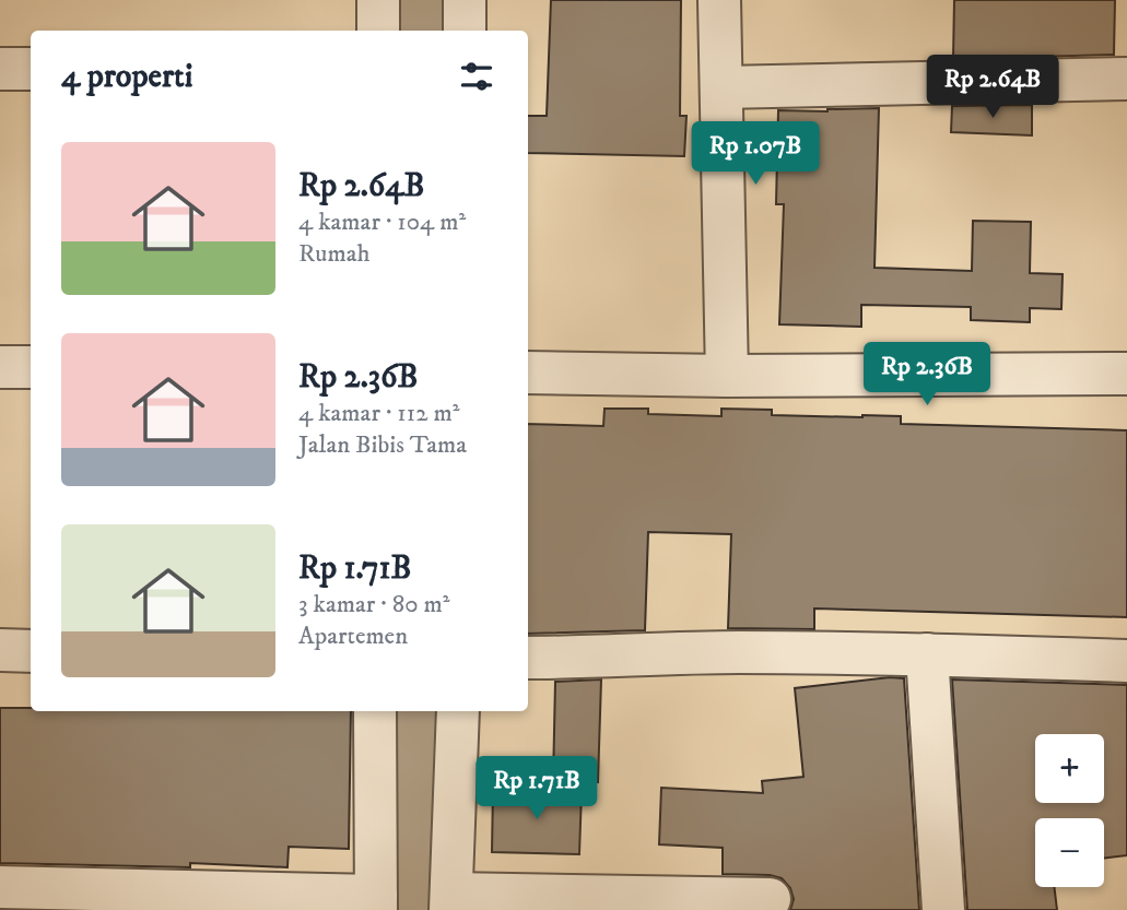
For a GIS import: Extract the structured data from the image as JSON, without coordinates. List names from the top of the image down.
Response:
{
  "page": {
    "heading": "4 properti",
    "price": [
      "Rp 2.64B",
      "Rp 1.07B",
      "Rp 2.36B",
      "Rp 1.71B"
    ],
    "list": [
      {
        "name": "Rp 2.64B",
        "note": "4 kamar · 104 m² · Rumah"
      },
      {
        "name": "Rp 2.36B",
        "note": "4 kamar · 112 m² · Jalan Bibis Tama"
      },
      {
        "name": "Rp 1.71B",
        "note": "3 kamar · 80 m² · Apartemen"
      }
    ],
    "map_buttons": ["+", "−"]
  }
}
